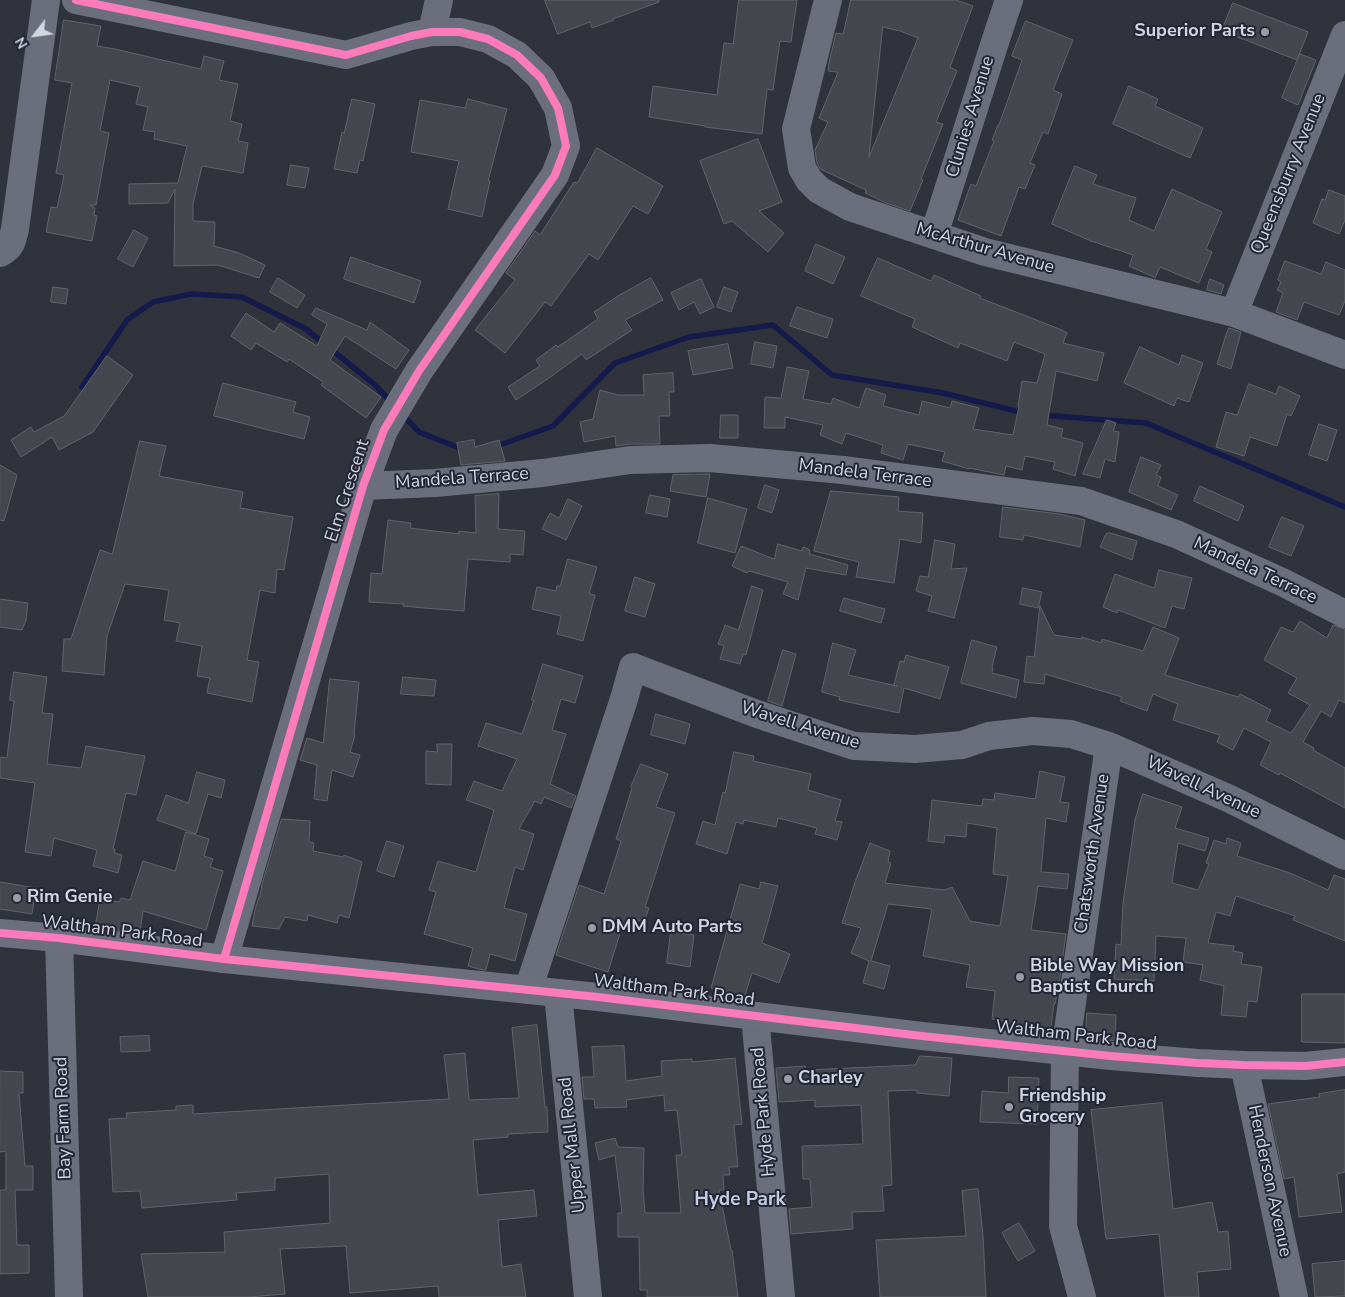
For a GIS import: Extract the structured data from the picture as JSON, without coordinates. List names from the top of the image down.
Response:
{
  "streets": {
    "main road": ["Waltham Park Road"],
    "street": [
      "Clunies Avenue",
      "Queensburry Avenue",
      "McArthur Avenue",
      "Mandela Terrace",
      "Elm Crescent",
      "Wavell Avenue",
      "Chatsworth Avenue",
      "Hyde Park Road",
      "Bay Farm Road",
      "Upper Mall Road",
      "Henderson Avenue"
    ]
  },
  "crossings": [
    ["Clunies Avenue", "McArthur Avenue"],
    ["Queensburry Avenue", "McArthur Avenue"],
    ["Mandela Terrace", "Elm Crescent"],
    ["Elm Crescent", "Waltham Park Road"],
    ["Wavell Avenue", "Chatsworth Avenue"],
    ["Wavell Avenue", "Waltham Park Road"],
    ["Chatsworth Avenue", "Waltham Park Road"],
    ["Waltham Park Road", "Hyde Park Road"],
    ["Waltham Park Road", "Bay Farm Road"],
    ["Waltham Park Road", "Upper Mall Road"],
    ["Waltham Park Road", "Henderson Avenue"]
  ],
  "districts": ["Hyde Park"],
  "places": [
    "Superior Parts",
    "Rim Genie",
    "DMM Auto Parts",
    "Bible Way Mission Baptist Church",
    "Charley",
    "Friendship Grocery"
  ],
  "north": "bottom left"
}
